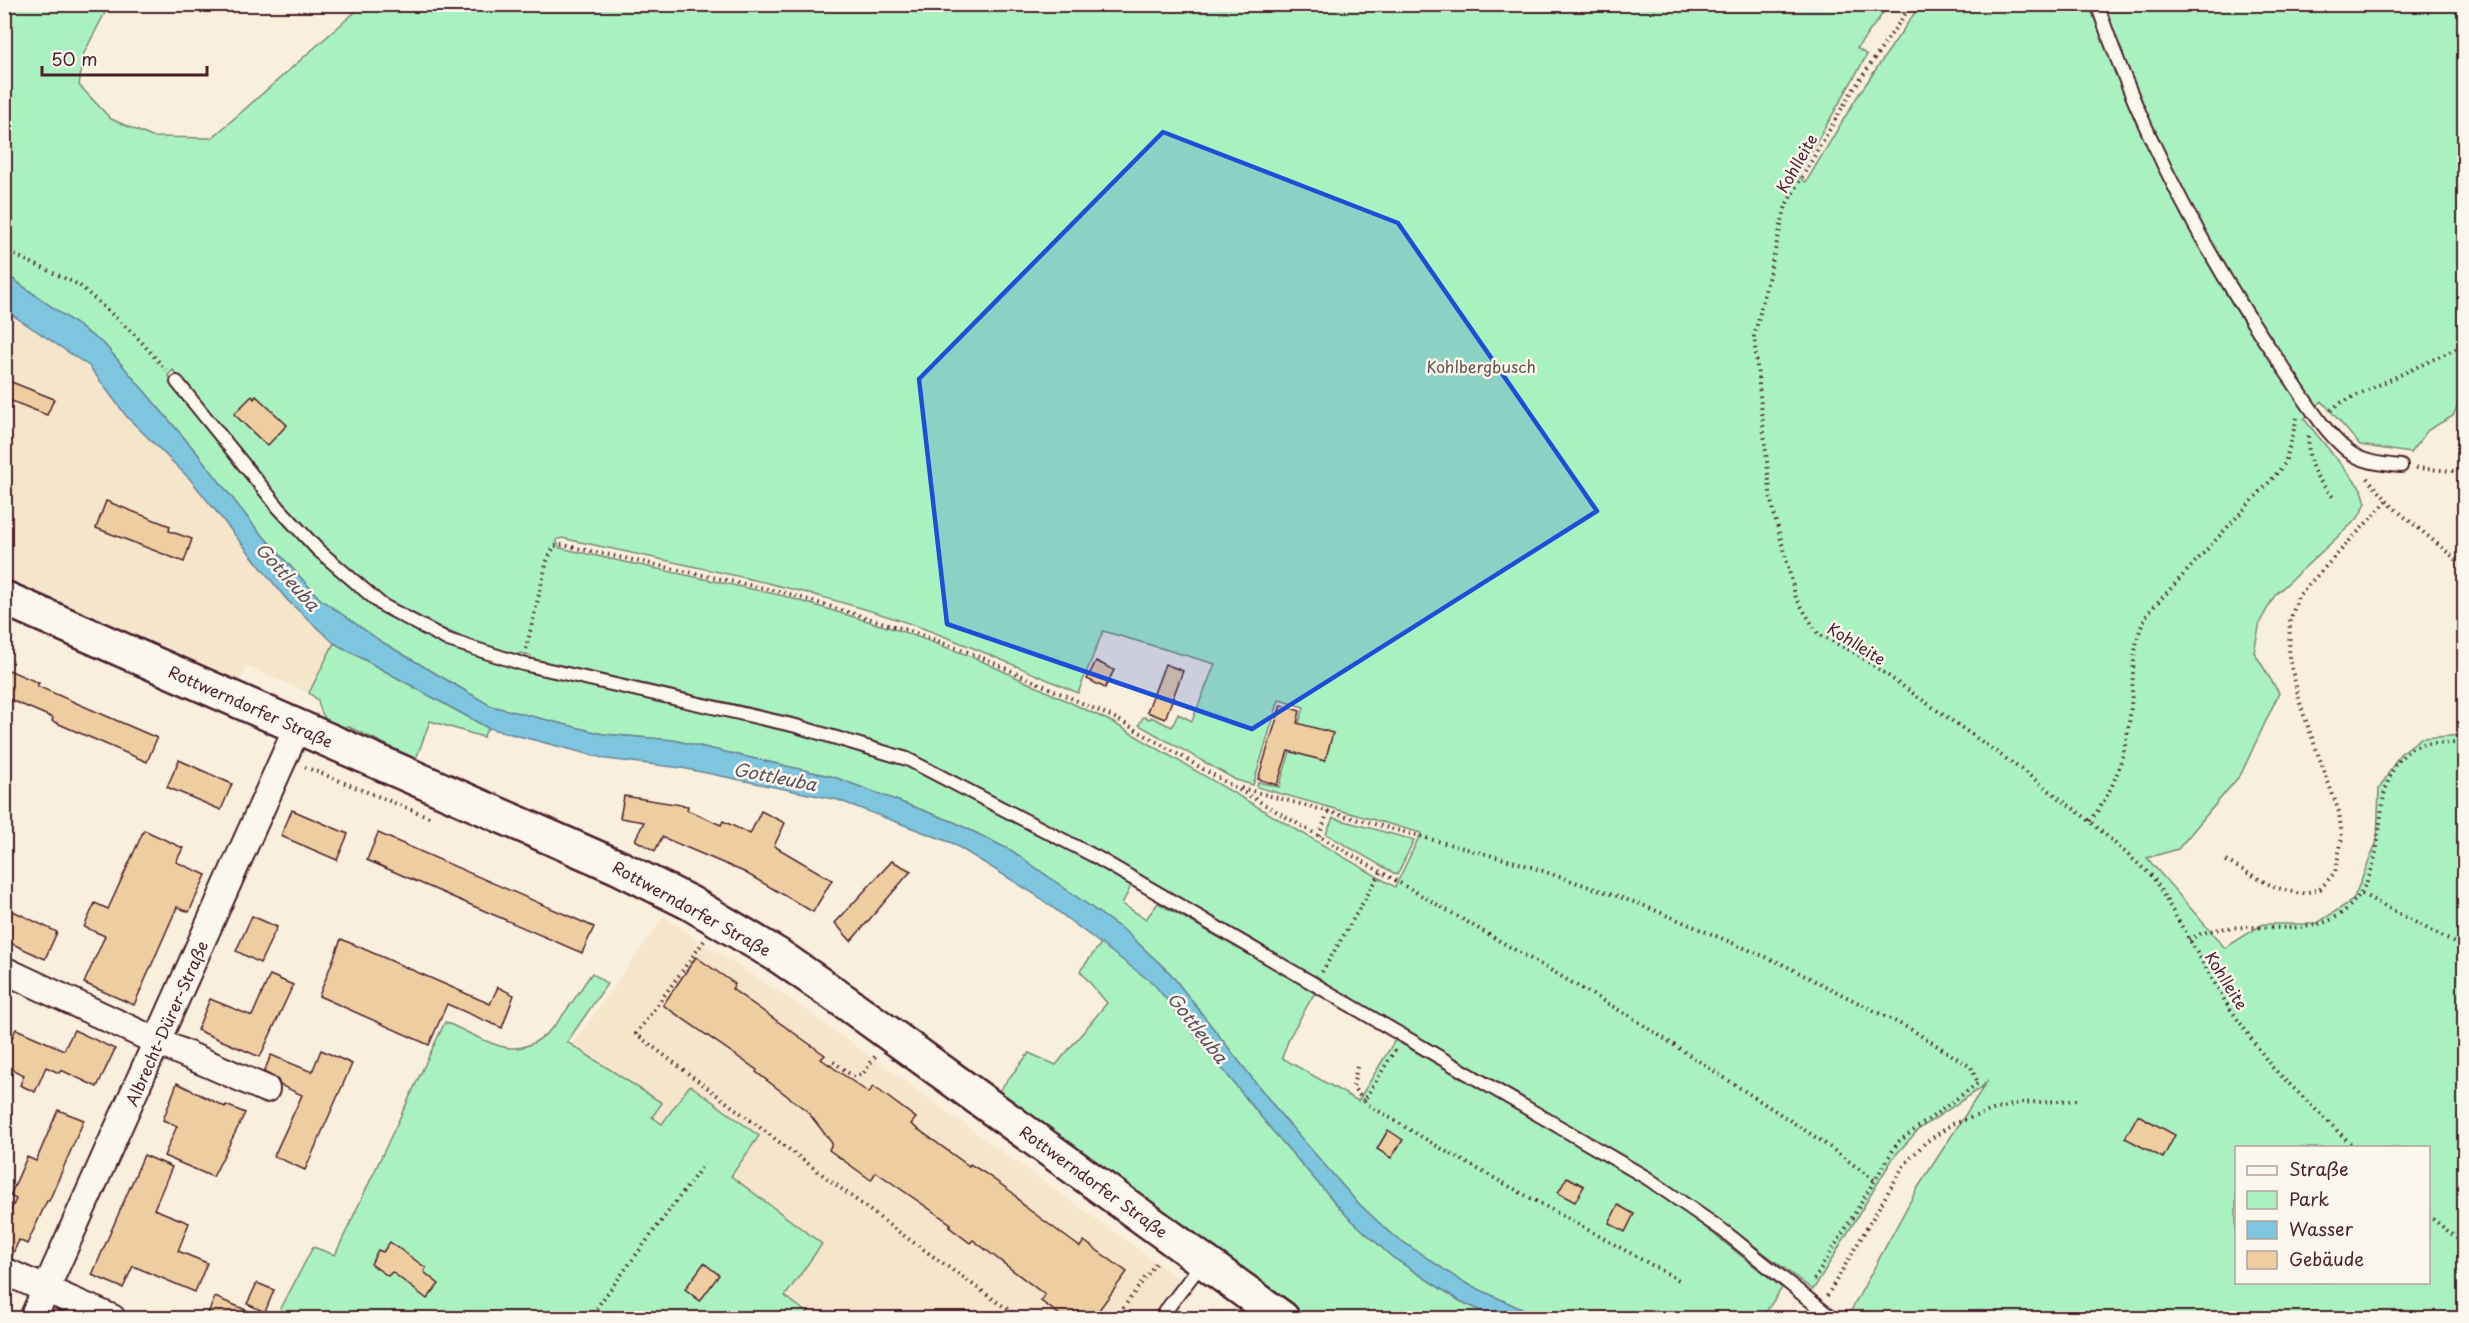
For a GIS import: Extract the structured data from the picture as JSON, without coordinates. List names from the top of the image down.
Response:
{
  "streets": {
    "main road": ["Rottwerndorfer Straße"],
    "street": ["Albrecht-Dürer-Straße"],
    "path": ["Kohlleite"]
  },
  "crossings": [
    ["Rottwerndorfer Straße", "Albrecht-Dürer-Straße"]
  ],
  "water": ["Gottleuba"],
  "parks": ["Kohlbergbusch"],
  "legend": [
    "Straße",
    "Park",
    "Wasser",
    "Gebäude"
  ],
  "scale_bar": "50 m"
}
